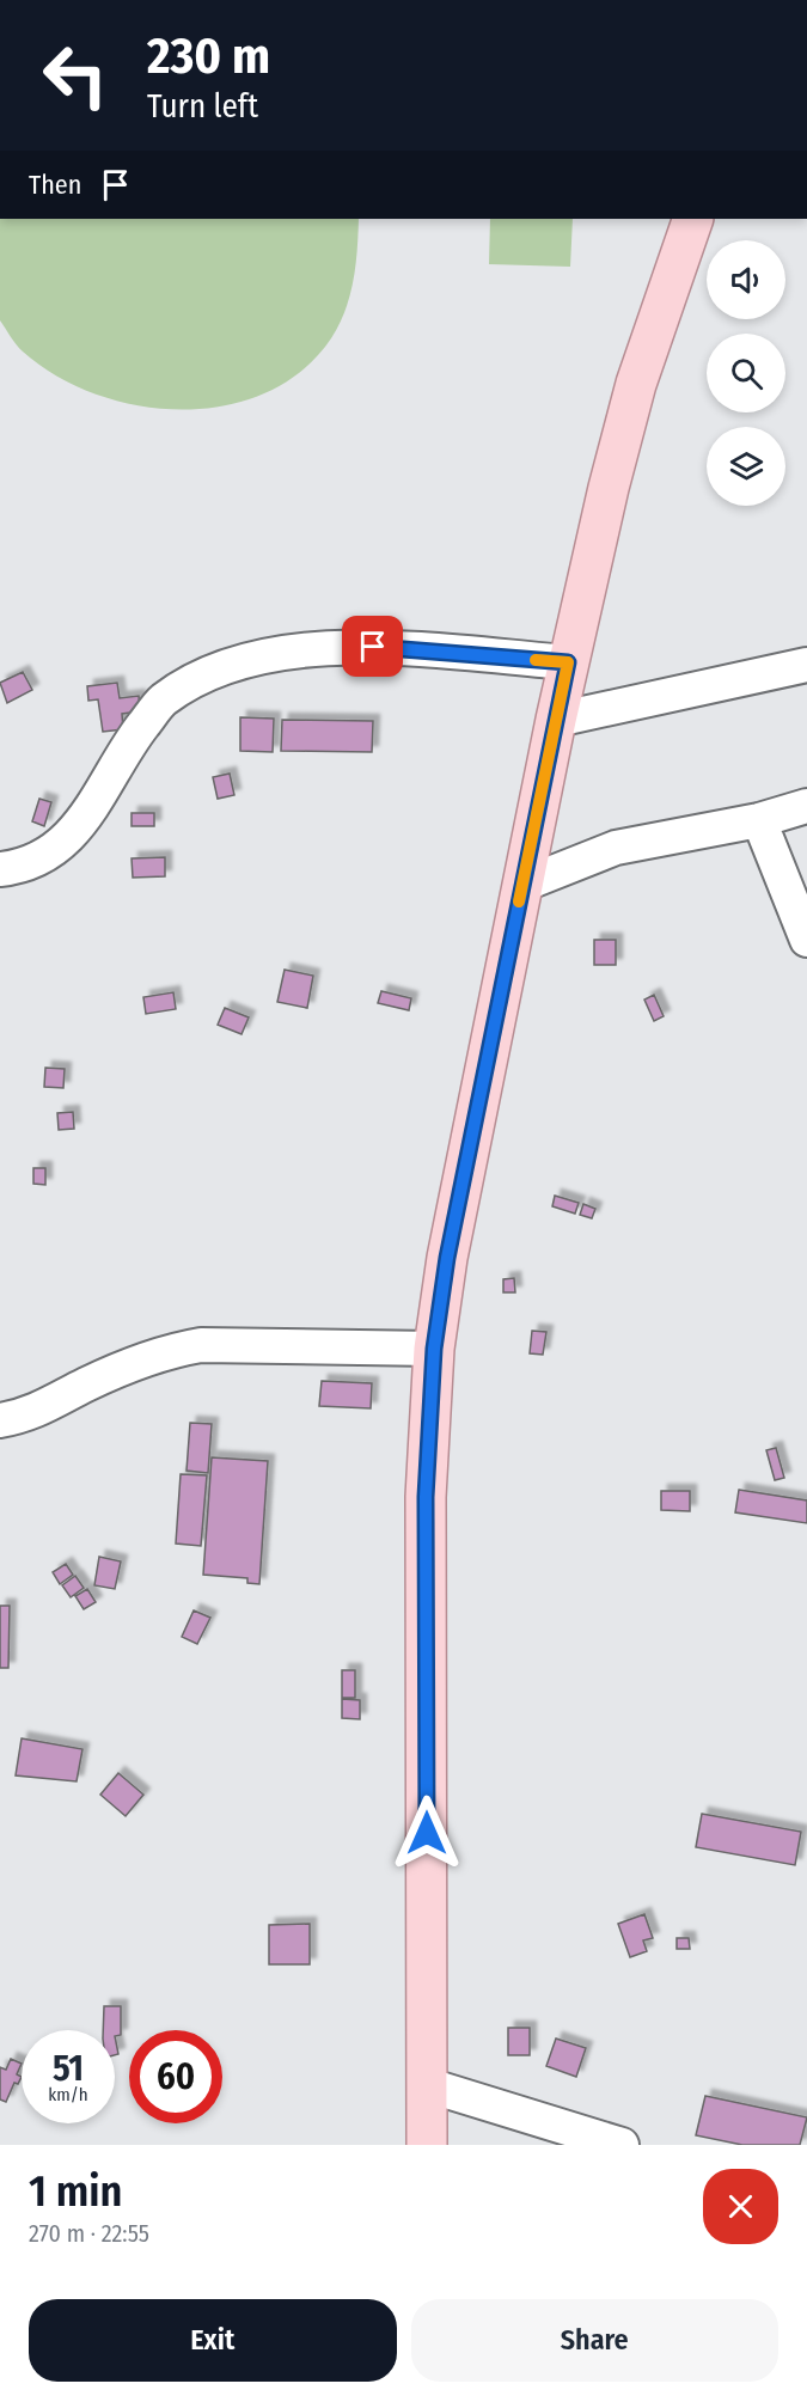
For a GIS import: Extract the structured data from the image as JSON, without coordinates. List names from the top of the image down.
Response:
{
  "page": {
    "turn": ["230 m", "Turn left"],
    "then": "Then",
    "speed": "51 km/h",
    "limit": "60",
    "heading": ["1 min", "270 m · 22:55"],
    "buttons": ["Exit", "Share"]
  }
}
